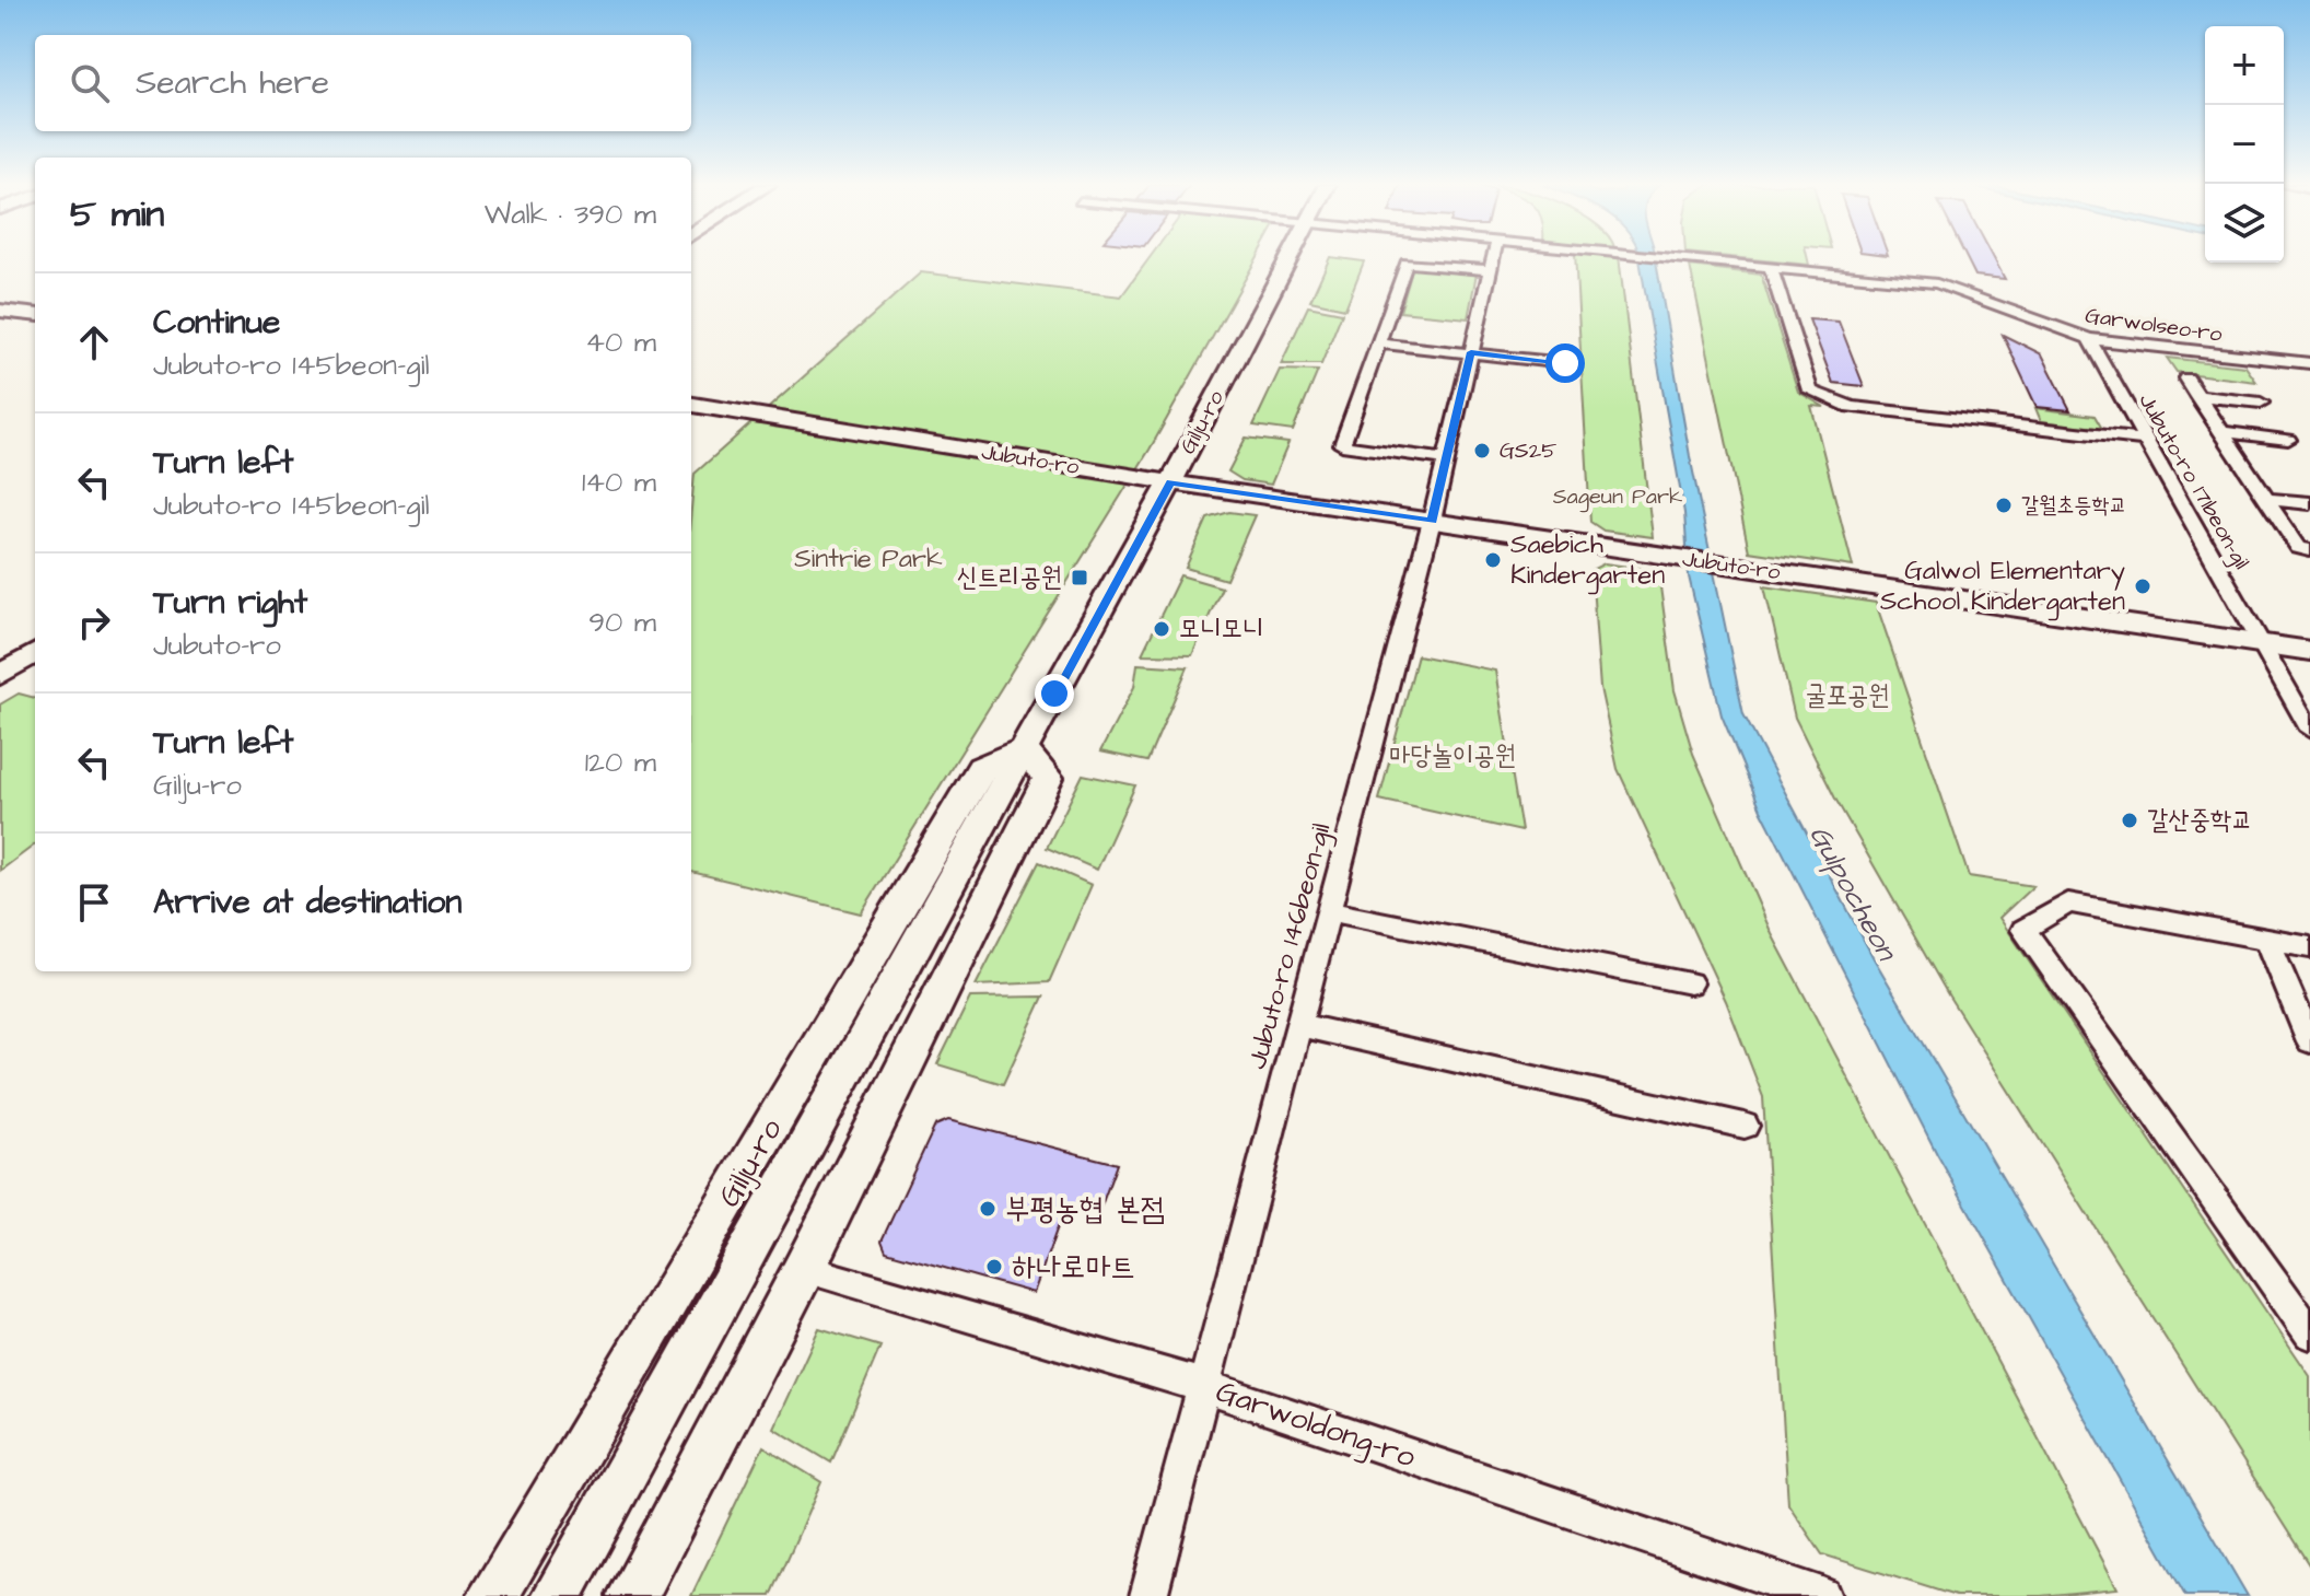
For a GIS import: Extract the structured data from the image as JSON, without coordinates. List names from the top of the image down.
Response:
{
  "streets": {
    "main road": ["Gilju-ro", "Jubuto-ro"],
    "street": [
      "Garwolseo-ro",
      "Jubuto-ro 171beon-gil",
      "Jubuto-ro 146beon-gil",
      "Garwoldong-ro"
    ]
  },
  "crossings": [
    ["Garwolseo-ro", "Jubuto-ro 171beon-gil"],
    ["Gilju-ro", "Jubuto-ro"],
    ["Jubuto-ro", "Jubuto-ro 171beon-gil"],
    ["Jubuto-ro", "Jubuto-ro 146beon-gil"],
    ["Jubuto-ro 146beon-gil", "Garwoldong-ro"]
  ],
  "water": ["Gulpocheon"],
  "parks": [
    "Sageun Park",
    "Sintrie Park",
    "굴포공원",
    "마당놀이공원"
  ],
  "places": {
    "other": [
      "GS25",
      "갈월초등학교",
      "Saebich Kindergarten",
      "Galwol Elementary School Kindergarten",
      "모니모니",
      "갈산중학교",
      "부평농협 본점",
      "하나로마트"
    ],
    "transit": ["신트리공원"]
  },
  "page": {
    "map_buttons": ["+", "−"],
    "search": "Search here",
    "heading": ["5 min", "Walk · 390 m"],
    "list": [
      ["Continue", "Jubuto-ro 145beon-gil", "40 m"],
      ["Turn left", "Jubuto-ro 145beon-gil", "140 m"],
      ["Turn right", "Jubuto-ro", "90 m"],
      ["Turn left", "Gilju-ro", "120 m"],
      "Arrive at destination"
    ]
  }
}
